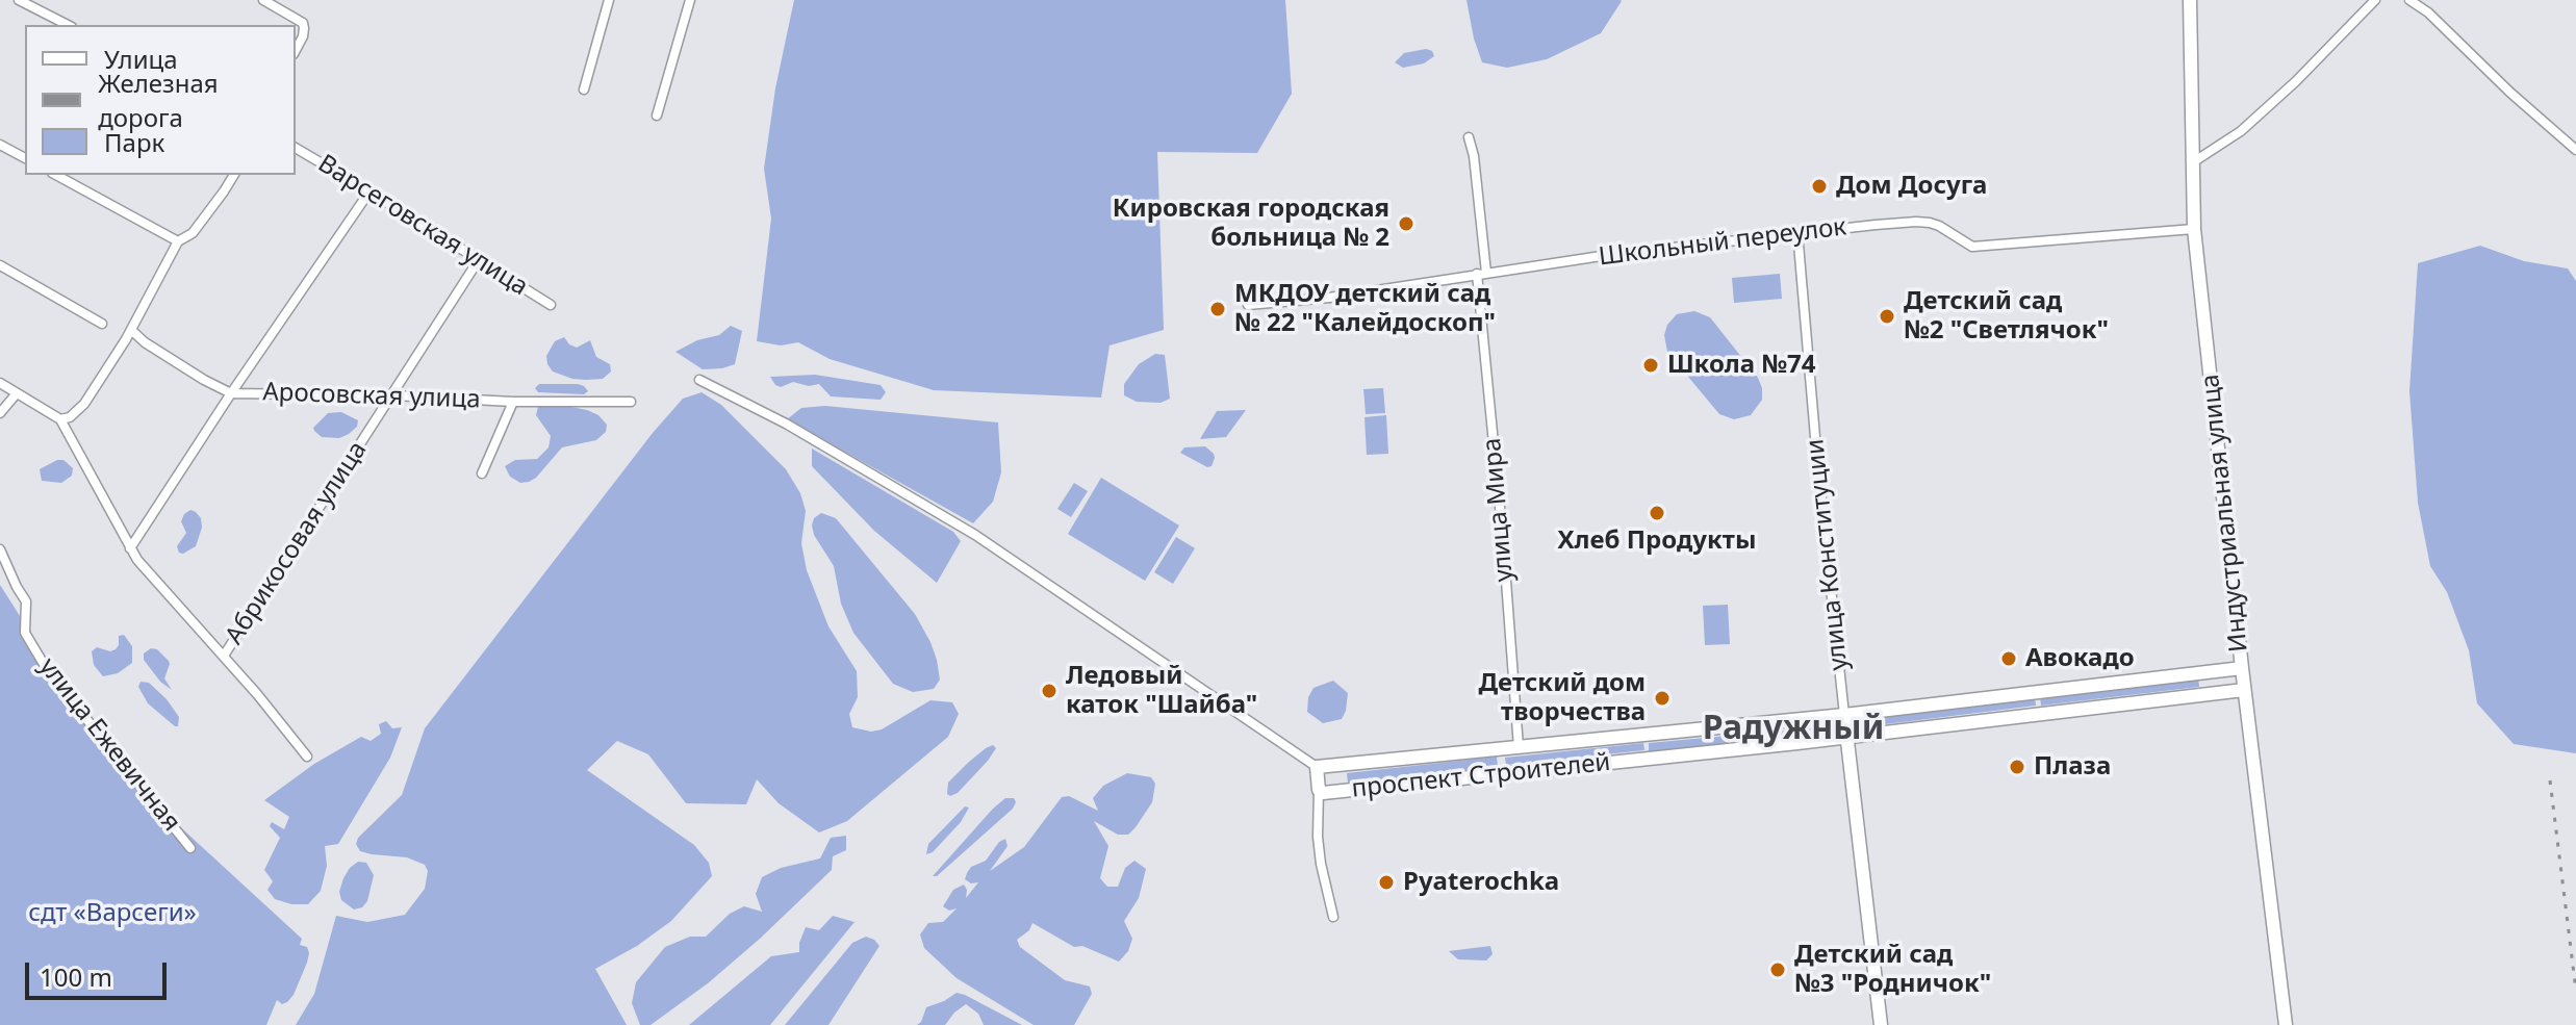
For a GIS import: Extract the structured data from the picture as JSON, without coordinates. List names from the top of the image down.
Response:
{
  "streets": {
    "street": [
      "Варсеговская улица",
      "Школьный переулок",
      "Аросовская улица",
      "улица Мира",
      "Индустриальная улица",
      "Абрикосовая улица",
      "улица Конституции",
      "улица Ежевичная",
      "проспект Строителей"
    ]
  },
  "crossings": [
    ["Варсеговская улица", "Абрикосовая улица"],
    ["Школьный переулок", "улица Мира"],
    ["Школьный переулок", "Индустриальная улица"],
    ["Школьный переулок", "улица Конституции"],
    ["Аросовская улица", "Абрикосовая улица"],
    ["улица Мира", "проспект Строителей"],
    ["Индустриальная улица", "проспект Строителей"],
    ["улица Конституции", "проспект Строителей"]
  ],
  "districts": ["Радужный"],
  "parks": ["сдт «Варсеги»"],
  "places": [
    "Дом Досуга",
    "Кировская городская больница № 2",
    "МКДОУ детский сад № 22 \"Калейдоскоп\"",
    "Детский сад №2 \"Светлячок\"",
    "Школа №74",
    "Хлеб Продукты",
    "Авокадо",
    "Ледовый каток \"Шайба\"",
    "Детский дом творчества",
    "Плаза",
    "Pyaterochka",
    "Детский сад №3 \"Родничок\""
  ],
  "legend": ["Улица", "Железная дорога", "Парк"],
  "scale_bar": "100 m"
}
